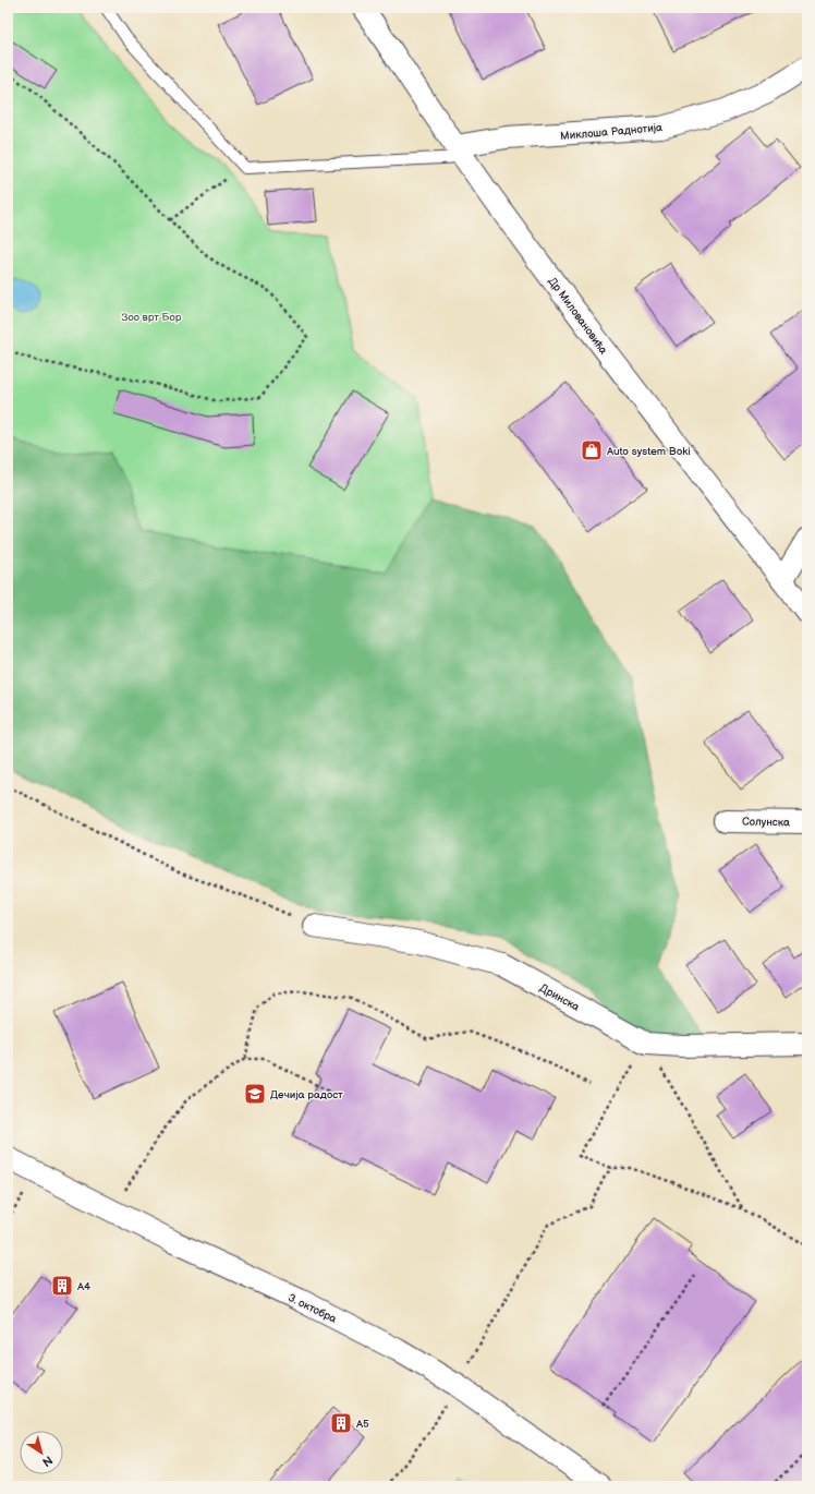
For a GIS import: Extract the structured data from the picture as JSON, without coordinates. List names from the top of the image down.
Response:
{
  "streets": {
    "street": [
      "Миклоша Раднотија",
      "Др Миловановића",
      "Солунска",
      "Дринска",
      "3. октобра"
    ]
  },
  "crossings": [
    ["Миклоша Раднотија", "Др Миловановића"]
  ],
  "parks": ["Зоо врт Бор"],
  "places": {
    "shop": ["Auto system Boki"],
    "school or university": ["Дечија радост"],
    "building": ["A4", "A5"]
  },
  "north": "bottom right"
}
